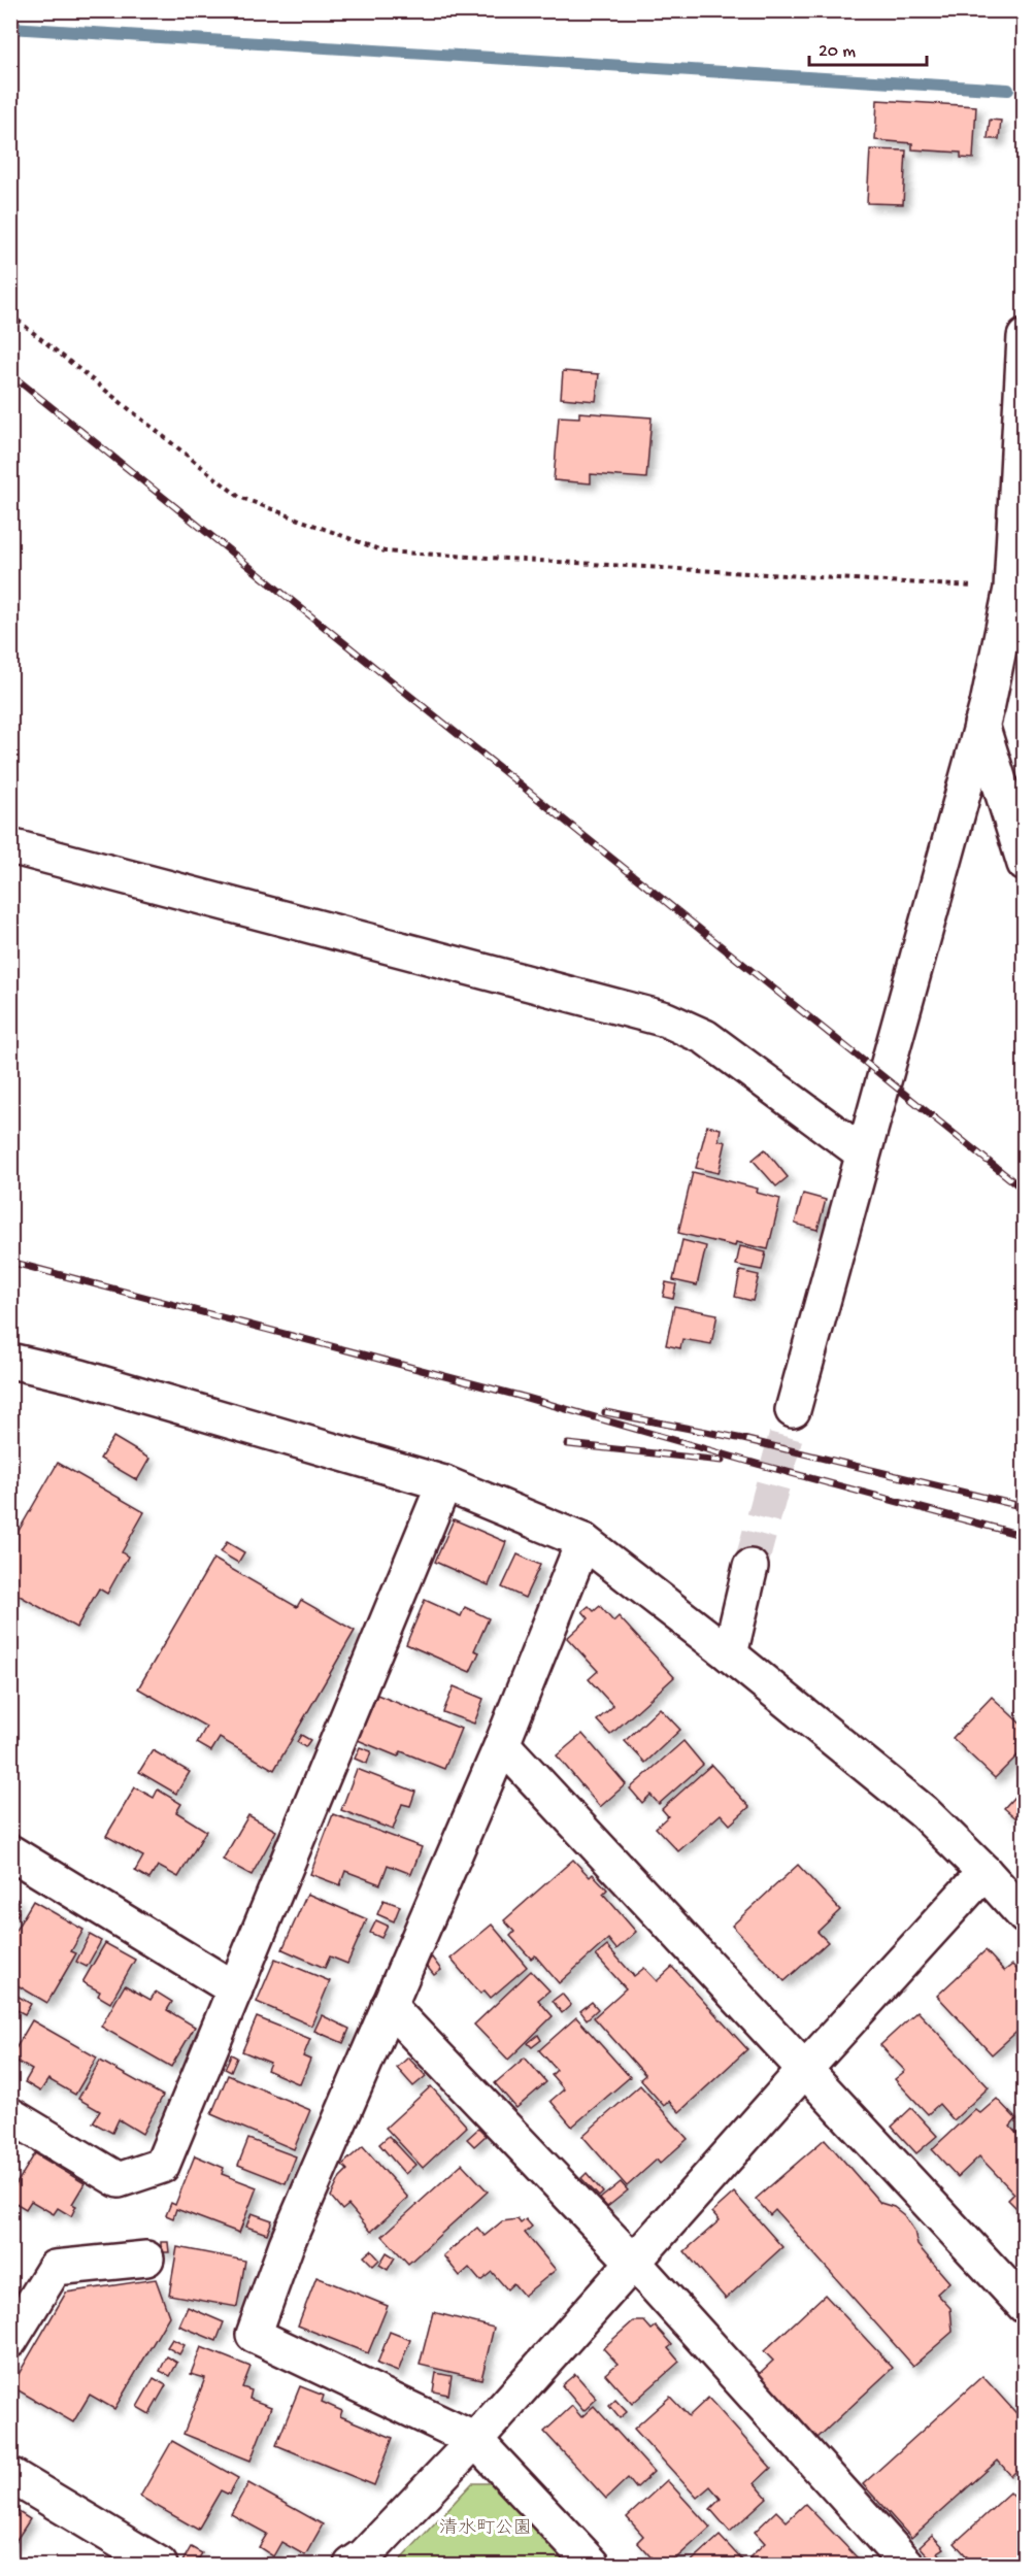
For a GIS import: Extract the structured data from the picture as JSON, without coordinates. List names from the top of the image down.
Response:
{
  "parks": ["清水町公園"],
  "scale_bar": "20 m"
}
